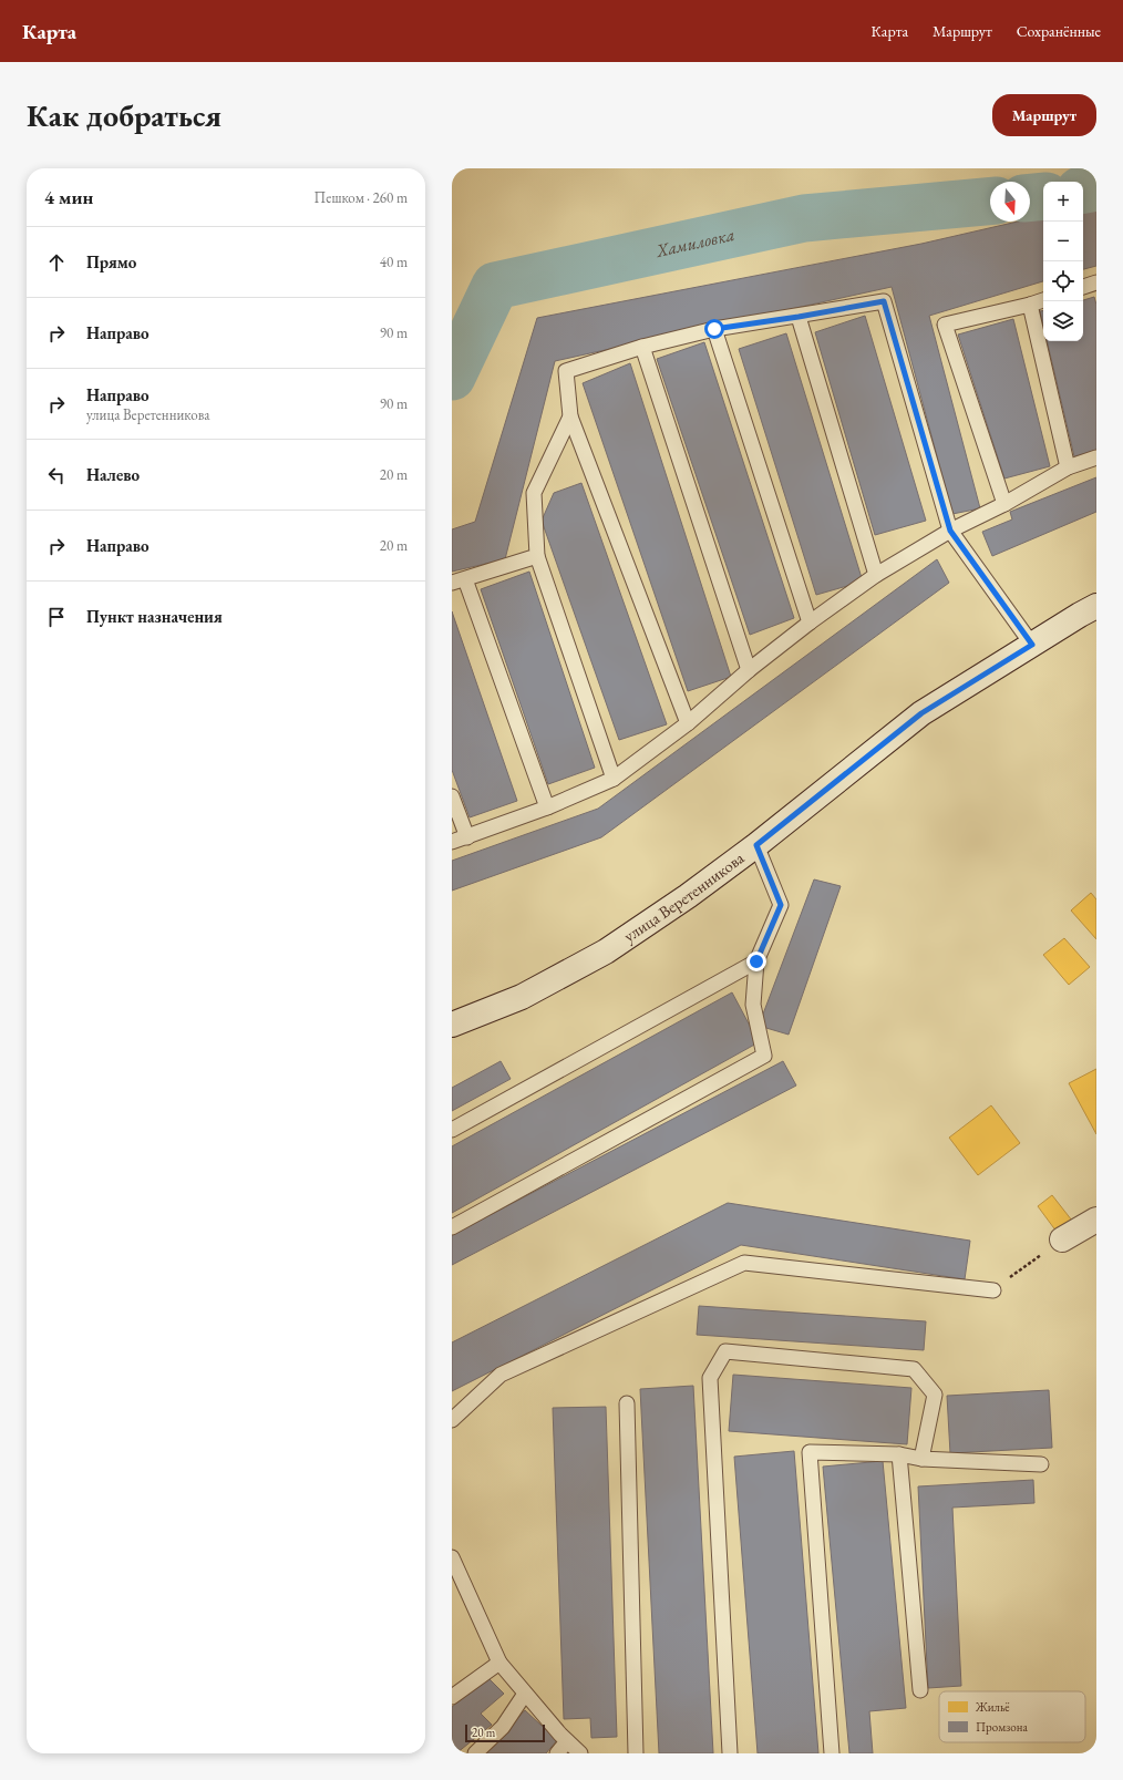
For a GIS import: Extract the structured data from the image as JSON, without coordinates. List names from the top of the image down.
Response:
{
  "streets": {
    "main road": ["улица Веретенникова"]
  },
  "water": ["Хамиловка"],
  "legend": ["Жильё", "Промзона"],
  "scale_bar": "20 m",
  "north": "bottom",
  "page": {
    "header": "Карта",
    "nav": ["Карта", "Маршрут", "Сохранённые"],
    "buttons": "Маршрут",
    "title": "Как добраться",
    "heading": ["4 мин", "Пешком · 260 m"],
    "map_buttons": ["+", "−"],
    "list": [
      ["Прямо", "40 m"],
      ["Направо", "90 m"],
      ["Направо", "улица Веретенникова", "90 m"],
      ["Налево", "20 m"],
      ["Направо", "20 m"],
      "Пункт назначения"
    ],
    "scale": "20 m"
  }
}
